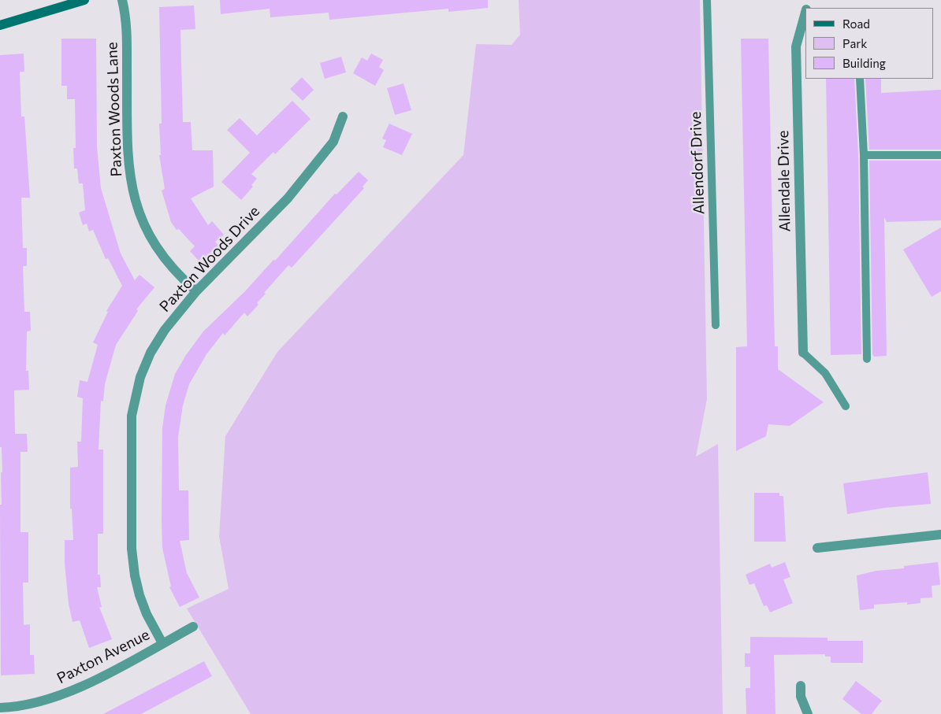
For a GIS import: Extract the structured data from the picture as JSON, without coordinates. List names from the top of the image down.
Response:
{
  "streets": {
    "street": [
      "Paxton Woods Lane",
      "Allendale Drive",
      "Paxton Woods Drive",
      "Paxton Avenue"
    ],
    "lane": ["Allendorf Drive"]
  },
  "crossings": [
    ["Paxton Woods Lane", "Paxton Woods Drive"],
    ["Paxton Woods Drive", "Paxton Avenue"]
  ],
  "legend": ["Road", "Park", "Building"]
}
